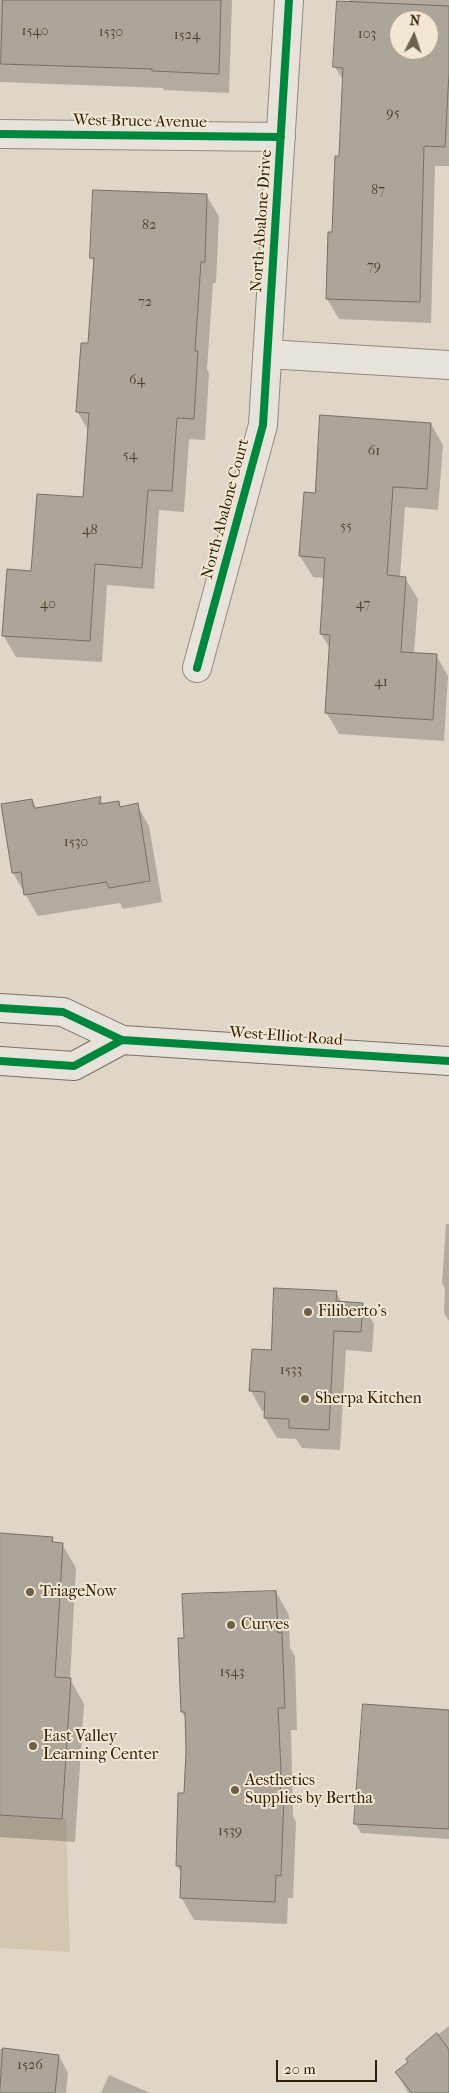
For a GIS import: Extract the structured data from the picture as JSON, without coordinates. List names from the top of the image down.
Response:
{
  "streets": {
    "street": [
      "West Bruce Avenue",
      "North Abalone Drive",
      "North Abalone Court",
      "West Elliot Road"
    ]
  },
  "crossings": [
    ["West Bruce Avenue", "North Abalone Drive"],
    ["North Abalone Drive", "North Abalone Court"]
  ],
  "places": [
    "Filiberto's",
    "Sherpa Kitchen",
    "TriageNow",
    "Curves",
    "East Valley Learning Center",
    "Aesthetics Supplies by Bertha"
  ],
  "house_numbers": [
    "1540",
    "1530",
    "103",
    "1524",
    "95",
    "87",
    "82",
    "79",
    "72",
    "64",
    "61",
    "54",
    "55",
    "48",
    "40",
    "47",
    "41",
    "1530",
    "1533",
    "1543",
    "1539",
    "1526"
  ],
  "scale_bar": "20 m",
  "north": "top"
}
